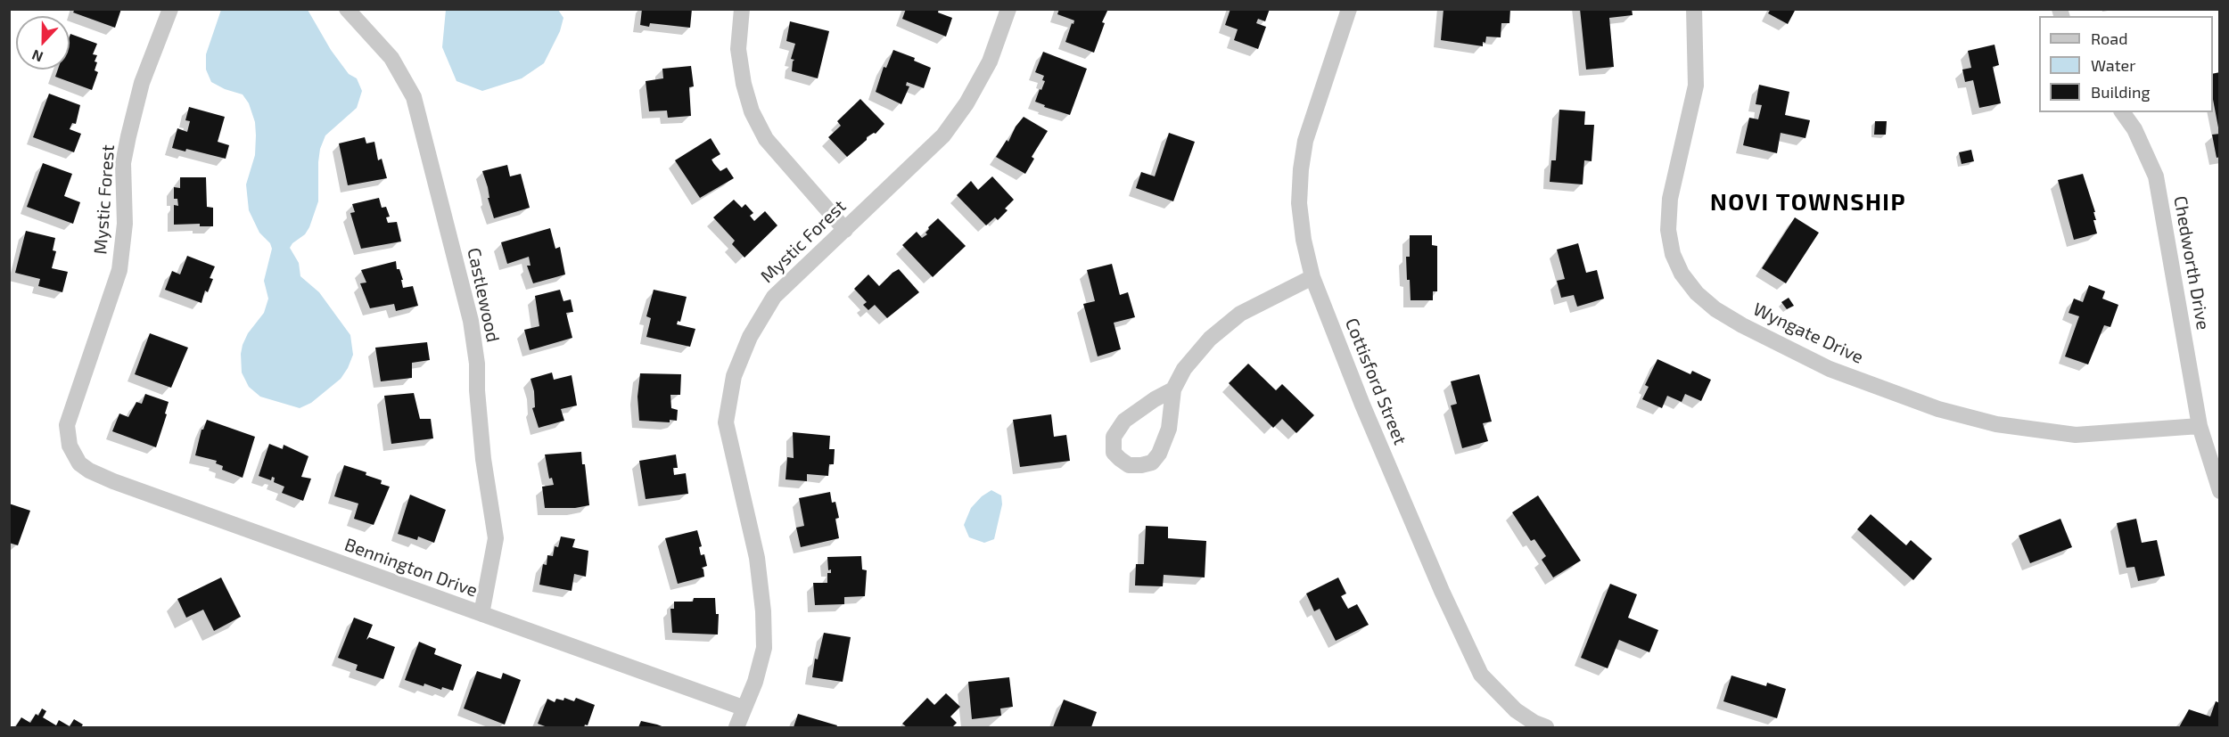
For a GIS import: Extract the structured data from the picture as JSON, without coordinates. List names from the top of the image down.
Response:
{
  "streets": {
    "street": [
      "Mystic Forest",
      "Chedworth Drive",
      "Castlewood",
      "Wyngate Drive",
      "Cottisford Street",
      "Bennington Drive"
    ]
  },
  "crossings": [
    ["Mystic Forest", "Bennington Drive"],
    ["Chedworth Drive", "Wyngate Drive"],
    ["Castlewood", "Bennington Drive"]
  ],
  "districts": ["NOVI TOWNSHIP"],
  "legend": ["Road", "Water", "Building"],
  "north": "bottom"
}
